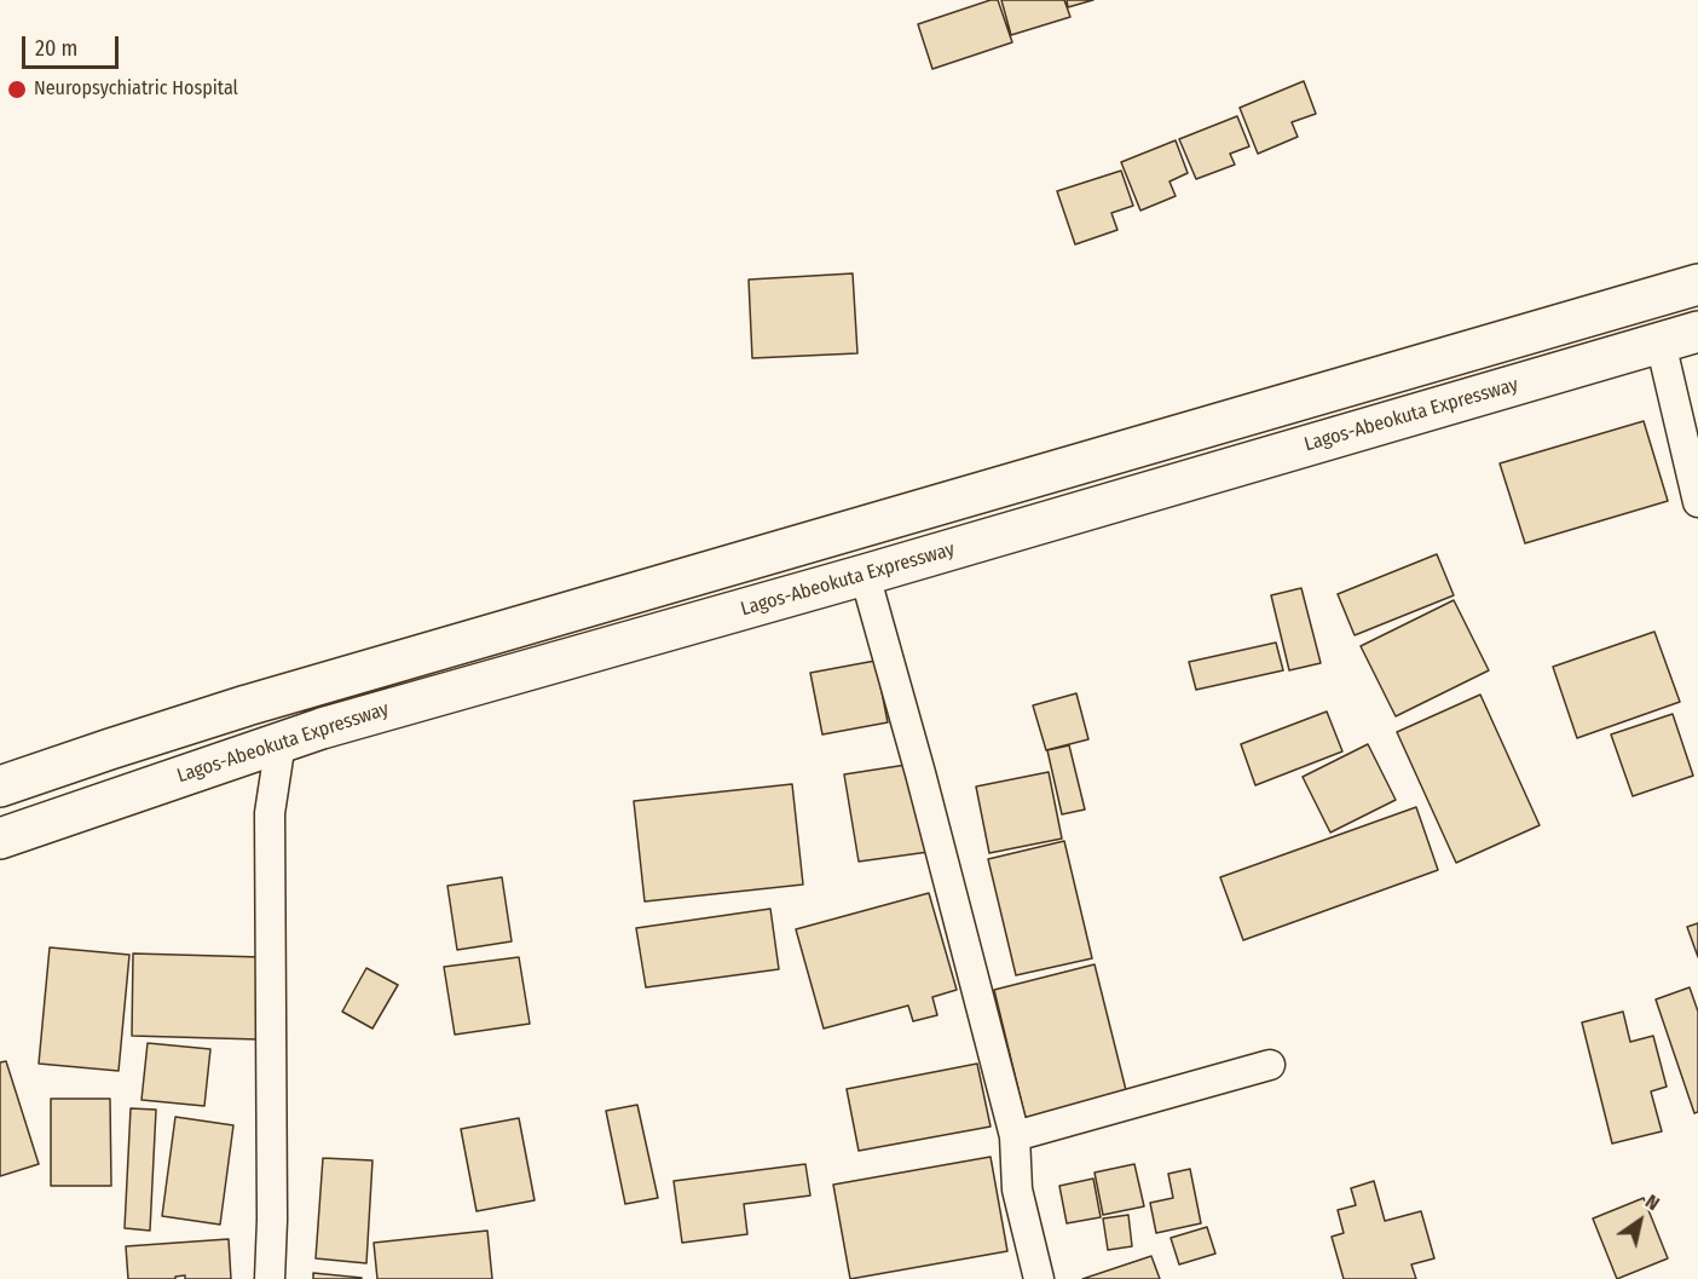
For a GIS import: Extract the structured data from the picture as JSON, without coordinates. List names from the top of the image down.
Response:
{
  "streets": {
    "highway": ["Lagos-Abeokuta Expressway"]
  },
  "places": ["Neuropsychiatric Hospital"],
  "scale_bar": "20 m",
  "north": "top right"
}
